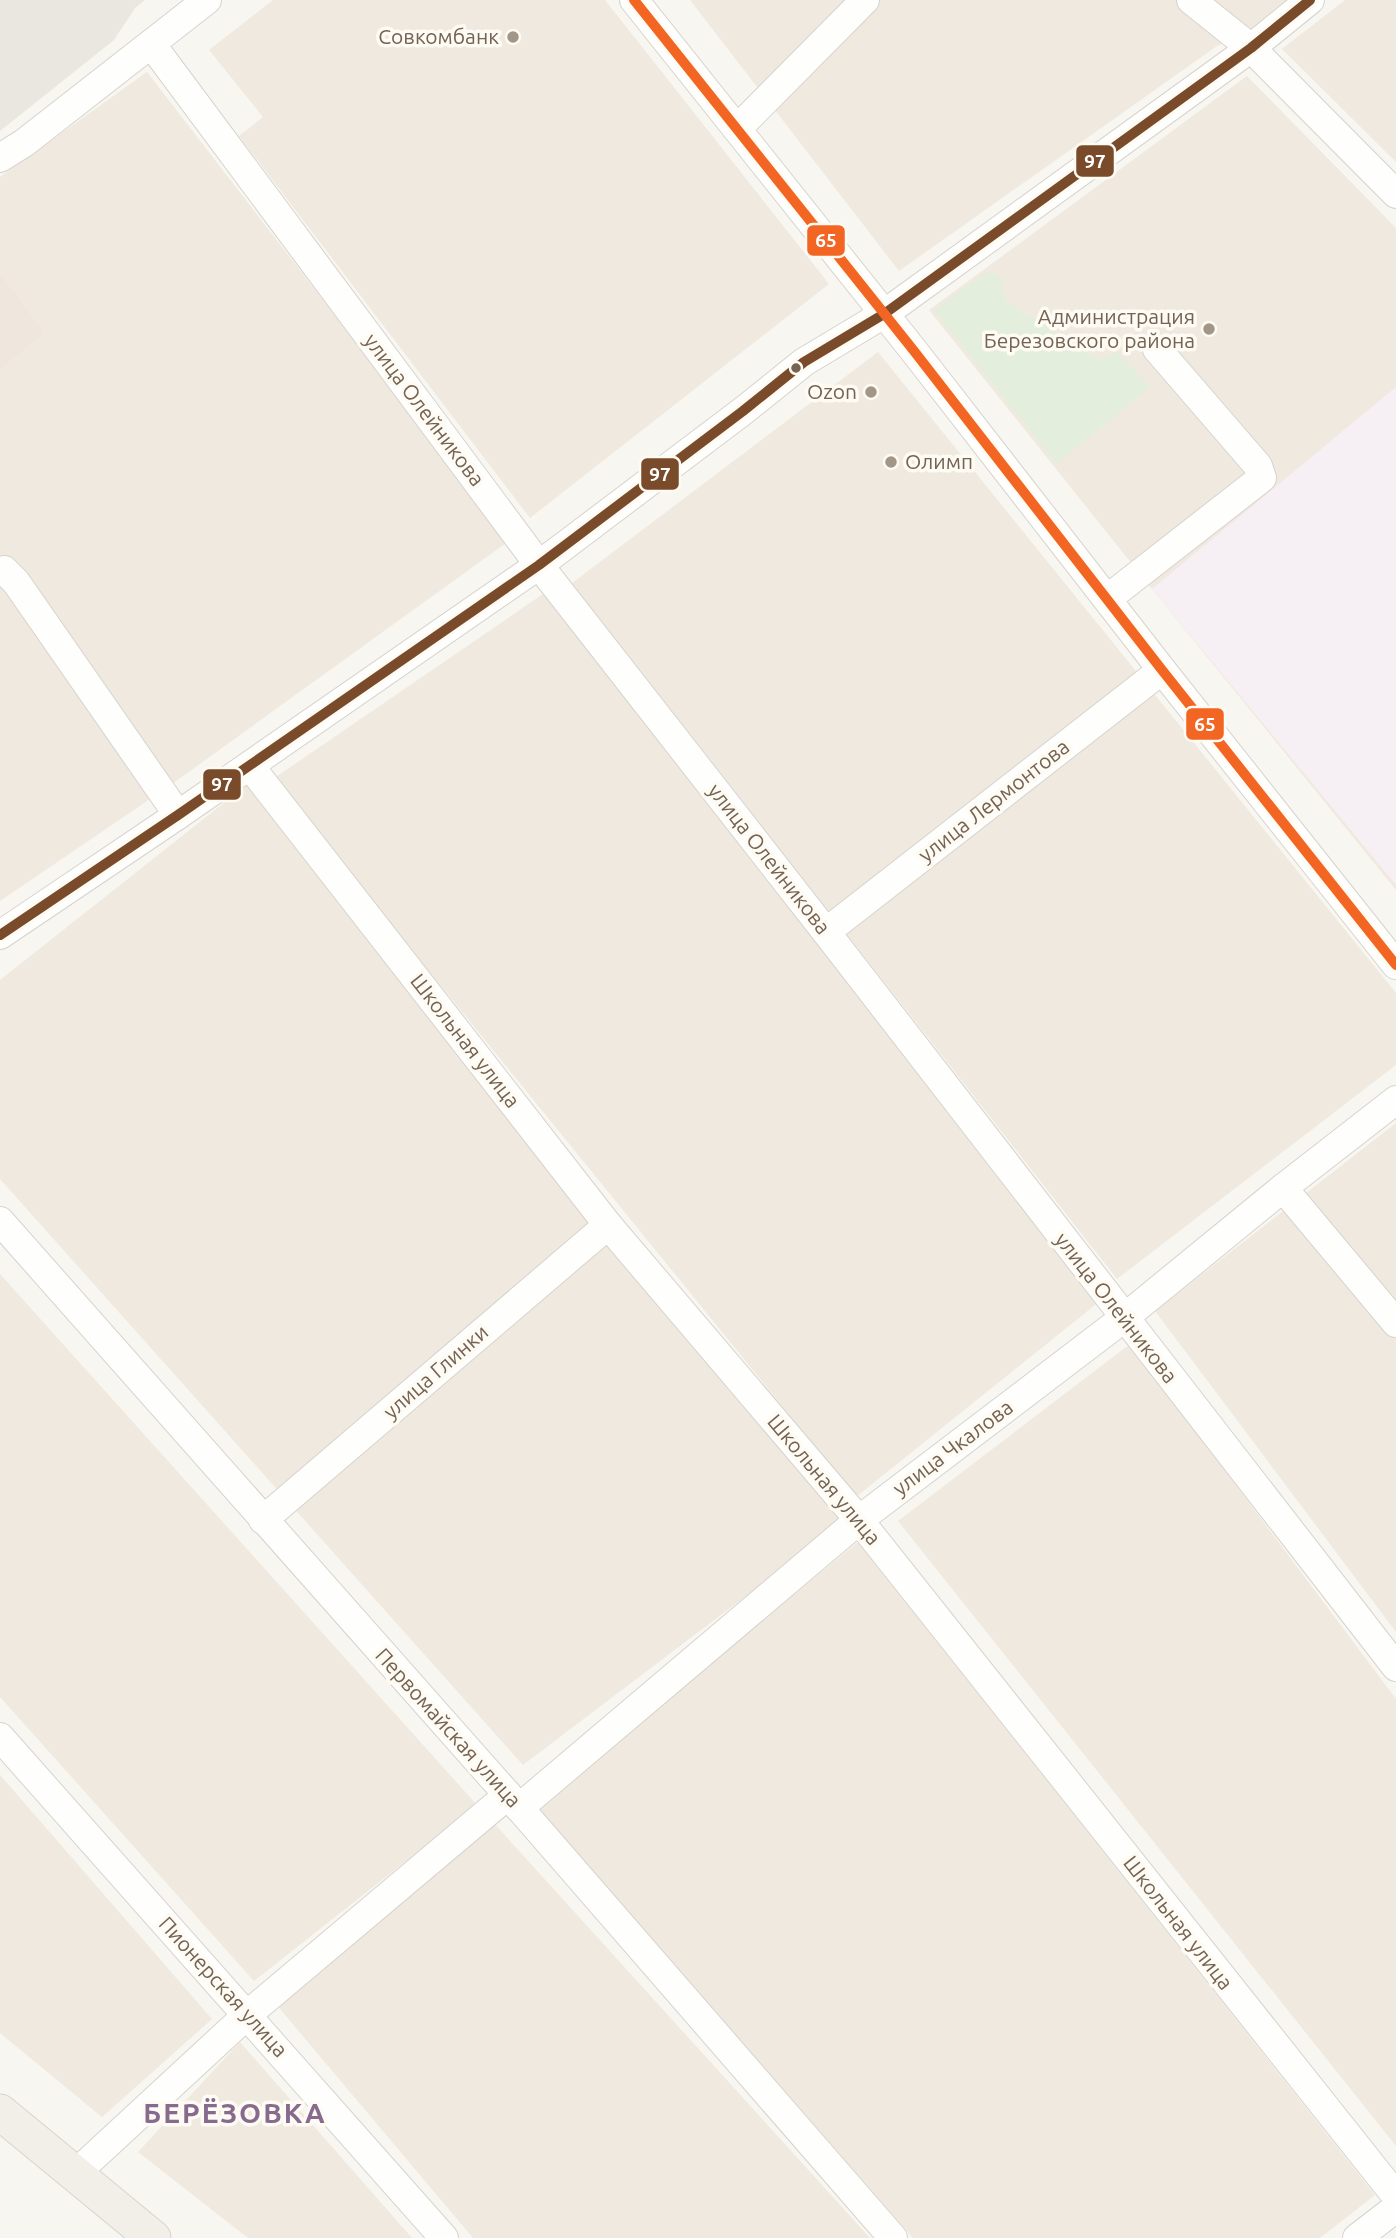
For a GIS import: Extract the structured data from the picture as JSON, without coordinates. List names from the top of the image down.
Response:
{
  "streets": {
    "street": [
      "улица Олейникова",
      "улица Лермонтова",
      "Школьная улица",
      "улица Глинки",
      "улица Чкалова",
      "Первомайская улица",
      "Пионерская улица"
    ]
  },
  "crossings": [
    ["улица Олейникова", "улица Лермонтова"],
    ["улица Олейникова", "улица Чкалова"],
    ["Школьная улица", "улица Глинки"],
    ["Школьная улица", "улица Чкалова"],
    ["улица Глинки", "Первомайская улица"],
    ["улица Чкалова", "Первомайская улица"],
    ["улица Чкалова", "Пионерская улица"]
  ],
  "districts": ["БЕРЁЗОВКА"],
  "places": [
    "Совкомбанк",
    "Администрация Березовского района",
    "Ozon",
    "Олимп"
  ],
  "lines": ["transit line 97", "transit line 65"]
}
